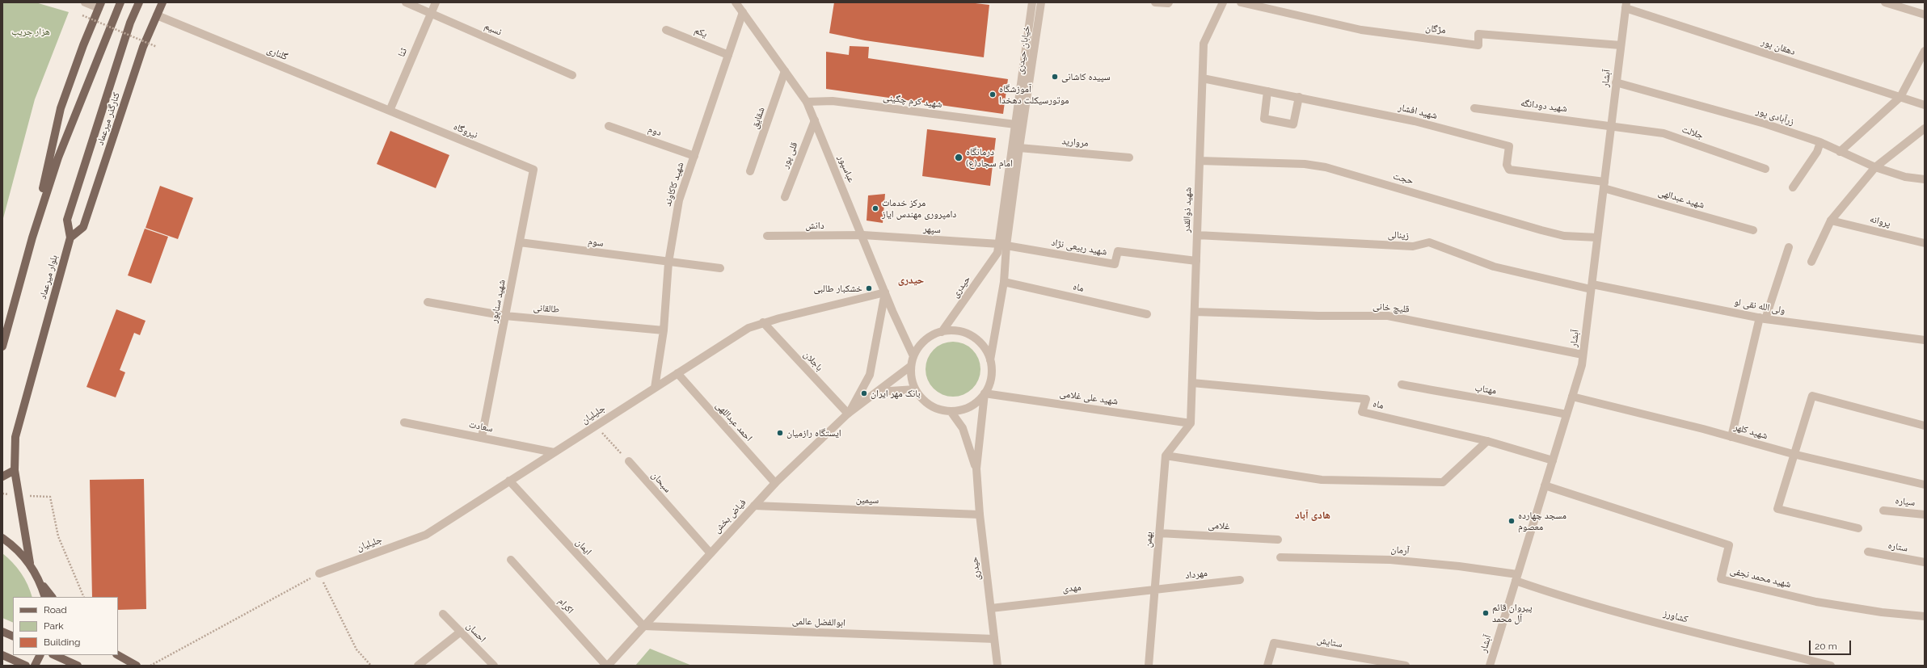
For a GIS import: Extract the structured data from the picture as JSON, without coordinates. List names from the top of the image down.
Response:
{
  "streets": {
    "main road": ["کنارگذر میرعماد", "بلوار میرعماد"],
    "street": [
      "نسیم",
      "مژگان",
      "یکم",
      "دهقان پور",
      "خیابان حیدری",
      "ثنا",
      "گلناری",
      "آبشار",
      "شهید کرم چگینی",
      "شهید دودانگه",
      "شهید افشار",
      "زرآبادی پور",
      "شقایق",
      "نیروگاه",
      "دوم",
      "جلالت",
      "مروارید",
      "قلی پور",
      "عباسپور",
      "حجت",
      "شهید کاکاوند",
      "شهید عبدالهی",
      "شهید ذوالقدر",
      "پروانه",
      "دانش",
      "سپهر",
      "زینالی",
      "سوم",
      "شهید ربیعی نژاد",
      "حیدری",
      "ماه",
      "شهید سناپور",
      "ولی الله نقی لو",
      "قلیچ خانی",
      "طالقانی",
      "باجلان",
      "مهتاب",
      "شهید علی غلامی",
      "جلیلیان",
      "احمد عبداللهی",
      "سعادت",
      "شهید کلهر",
      "سبحان",
      "سیمین",
      "سیاره",
      "فیاض بخش",
      "غلامی",
      "بهمن",
      "ایمان",
      "ستاره",
      "آرمان",
      "مهرداد",
      "شهید محمد نجفی",
      "مهدی",
      "اکرام",
      "کشاورز",
      "ابوالفضل عالمی",
      "احسان",
      "ستایش"
    ]
  },
  "crossings": [
    ["نسیم", "ثنا"],
    ["مژگان", "آبشار"],
    ["یکم", "شهید کاکاوند"],
    ["دهقان پور", "آبشار"],
    ["خیابان حیدری", "شهید کرم چگینی"],
    ["خیابان حیدری", "مروارید"],
    ["خیابان حیدری", "سپهر"],
    ["خیابان حیدری", "شهید ربیعی نژاد"],
    ["خیابان حیدری", "حیدری"],
    ["ثنا", "گلناری"],
    ["ثنا", "نیروگاه"],
    ["گلناری", "کنارگذر میرعماد"],
    ["گلناری", "نیروگاه"],
    ["آبشار", "شهید دودانگه"],
    ["آبشار", "شهید افشار"],
    ["آبشار", "زرآبادی پور"],
    ["آبشار", "جلالت"],
    ["آبشار", "حجت"],
    ["آبشار", "شهید عبدالهی"],
    ["آبشار", "زینالی"],
    ["آبشار", "ماه"],
    ["آبشار", "ولی الله نقی لو"],
    ["آبشار", "قلیچ خانی"],
    ["آبشار", "مهتاب"],
    ["آبشار", "شهید کلهر"],
    ["آبشار", "آرمان"],
    ["آبشار", "شهید محمد نجفی"],
    ["آبشار", "کشاورز"],
    ["شهید کرم چگینی", "عباسپور"],
    ["شهید دودانگه", "جلالت"],
    ["شهید افشار", "شهید عبدالهی"],
    ["شهید افشار", "شهید ذوالقدر"],
    ["شقایق", "عباسپور"],
    ["کنارگذر میرعماد", "بلوار میرعماد"],
    ["نیروگاه", "شهید سناپور"],
    ["دوم", "شهید کاکاوند"],
    ["قلی پور", "عباسپور"],
    ["عباسپور", "شهید کاکاوند"],
    ["عباسپور", "دانش"],
    ["عباسپور", "سپهر"],
    ["عباسپور", "حیدری"],
    ["عباسپور", "شهید علی غلامی"],
    ["عباسپور", "جلیلیان"],
    ["عباسپور", "فیاض بخش"],
    ["حجت", "شهید ذوالقدر"],
    ["شهید کاکاوند", "سوم"],
    ["شهید کاکاوند", "طالقانی"],
    ["شهید کاکاوند", "جلیلیان"],
    ["شهید ذوالقدر", "زینالی"],
    ["شهید ذوالقدر", "شهید ربیعی نژاد"],
    ["شهید ذوالقدر", "ماه"],
    ["شهید ذوالقدر", "قلیچ خانی"],
    ["شهید ذوالقدر", "شهید علی غلامی"],
    ["دانش", "سپهر"],
    ["سپهر", "شهید ربیعی نژاد"],
    ["سپهر", "حیدری"],
    ["زینالی", "ولی الله نقی لو"],
    ["سوم", "شهید سناپور"],
    ["شهید ربیعی نژاد", "حیدری"],
    ["حیدری", "شهید علی غلامی"],
    ["حیدری", "سیمین"],
    ["حیدری", "فیاض بخش"],
    ["حیدری", "مهدی"],
    ["حیدری", "ابوالفضل عالمی"],
    ["شهید سناپور", "طالقانی"],
    ["شهید سناپور", "سعادت"],
    ["باجلان", "جلیلیان"],
    ["باجلان", "فیاض بخش"],
    ["شهید علی غلامی", "فیاض بخش"],
    ["جلیلیان", "احمد عبداللهی"],
    ["جلیلیان", "سعادت"],
    ["جلیلیان", "ایمان"],
    ["احمد عبداللهی", "فیاض بخش"],
    ["سبحان", "فیاض بخش"],
    ["سیمین", "فیاض بخش"],
    ["فیاض بخش", "ایمان"],
    ["فیاض بخش", "اکرام"],
    ["فیاض بخش", "ابوالفضل عالمی"],
    ["غلامی", "بهمن"],
    ["بهمن", "مهرداد"],
    ["بهمن", "مهدی"],
    ["ایمان", "ابوالفضل عالمی"],
    ["آرمان", "کشاورز"],
    ["مهرداد", "مهدی"]
  ],
  "districts": ["حیدری", "هادی آباد"],
  "parks": ["هزار جریب"],
  "places": [
    "سپیده کاشانی",
    "آموزشگاه موتورسیکلت دهخدا",
    "درمانگاه امام سجاد(ع)",
    "مرکز خدمات دامپروری مهندس ایاز",
    "خشکبار طالبی",
    "بانک مهر ایران",
    "ایستگاه رازمیان",
    "مسجد چهارده معصوم",
    "پیروان قائم آل محمد"
  ],
  "legend": ["Road", "Park", "Building"],
  "scale_bar": "20 m"
}
